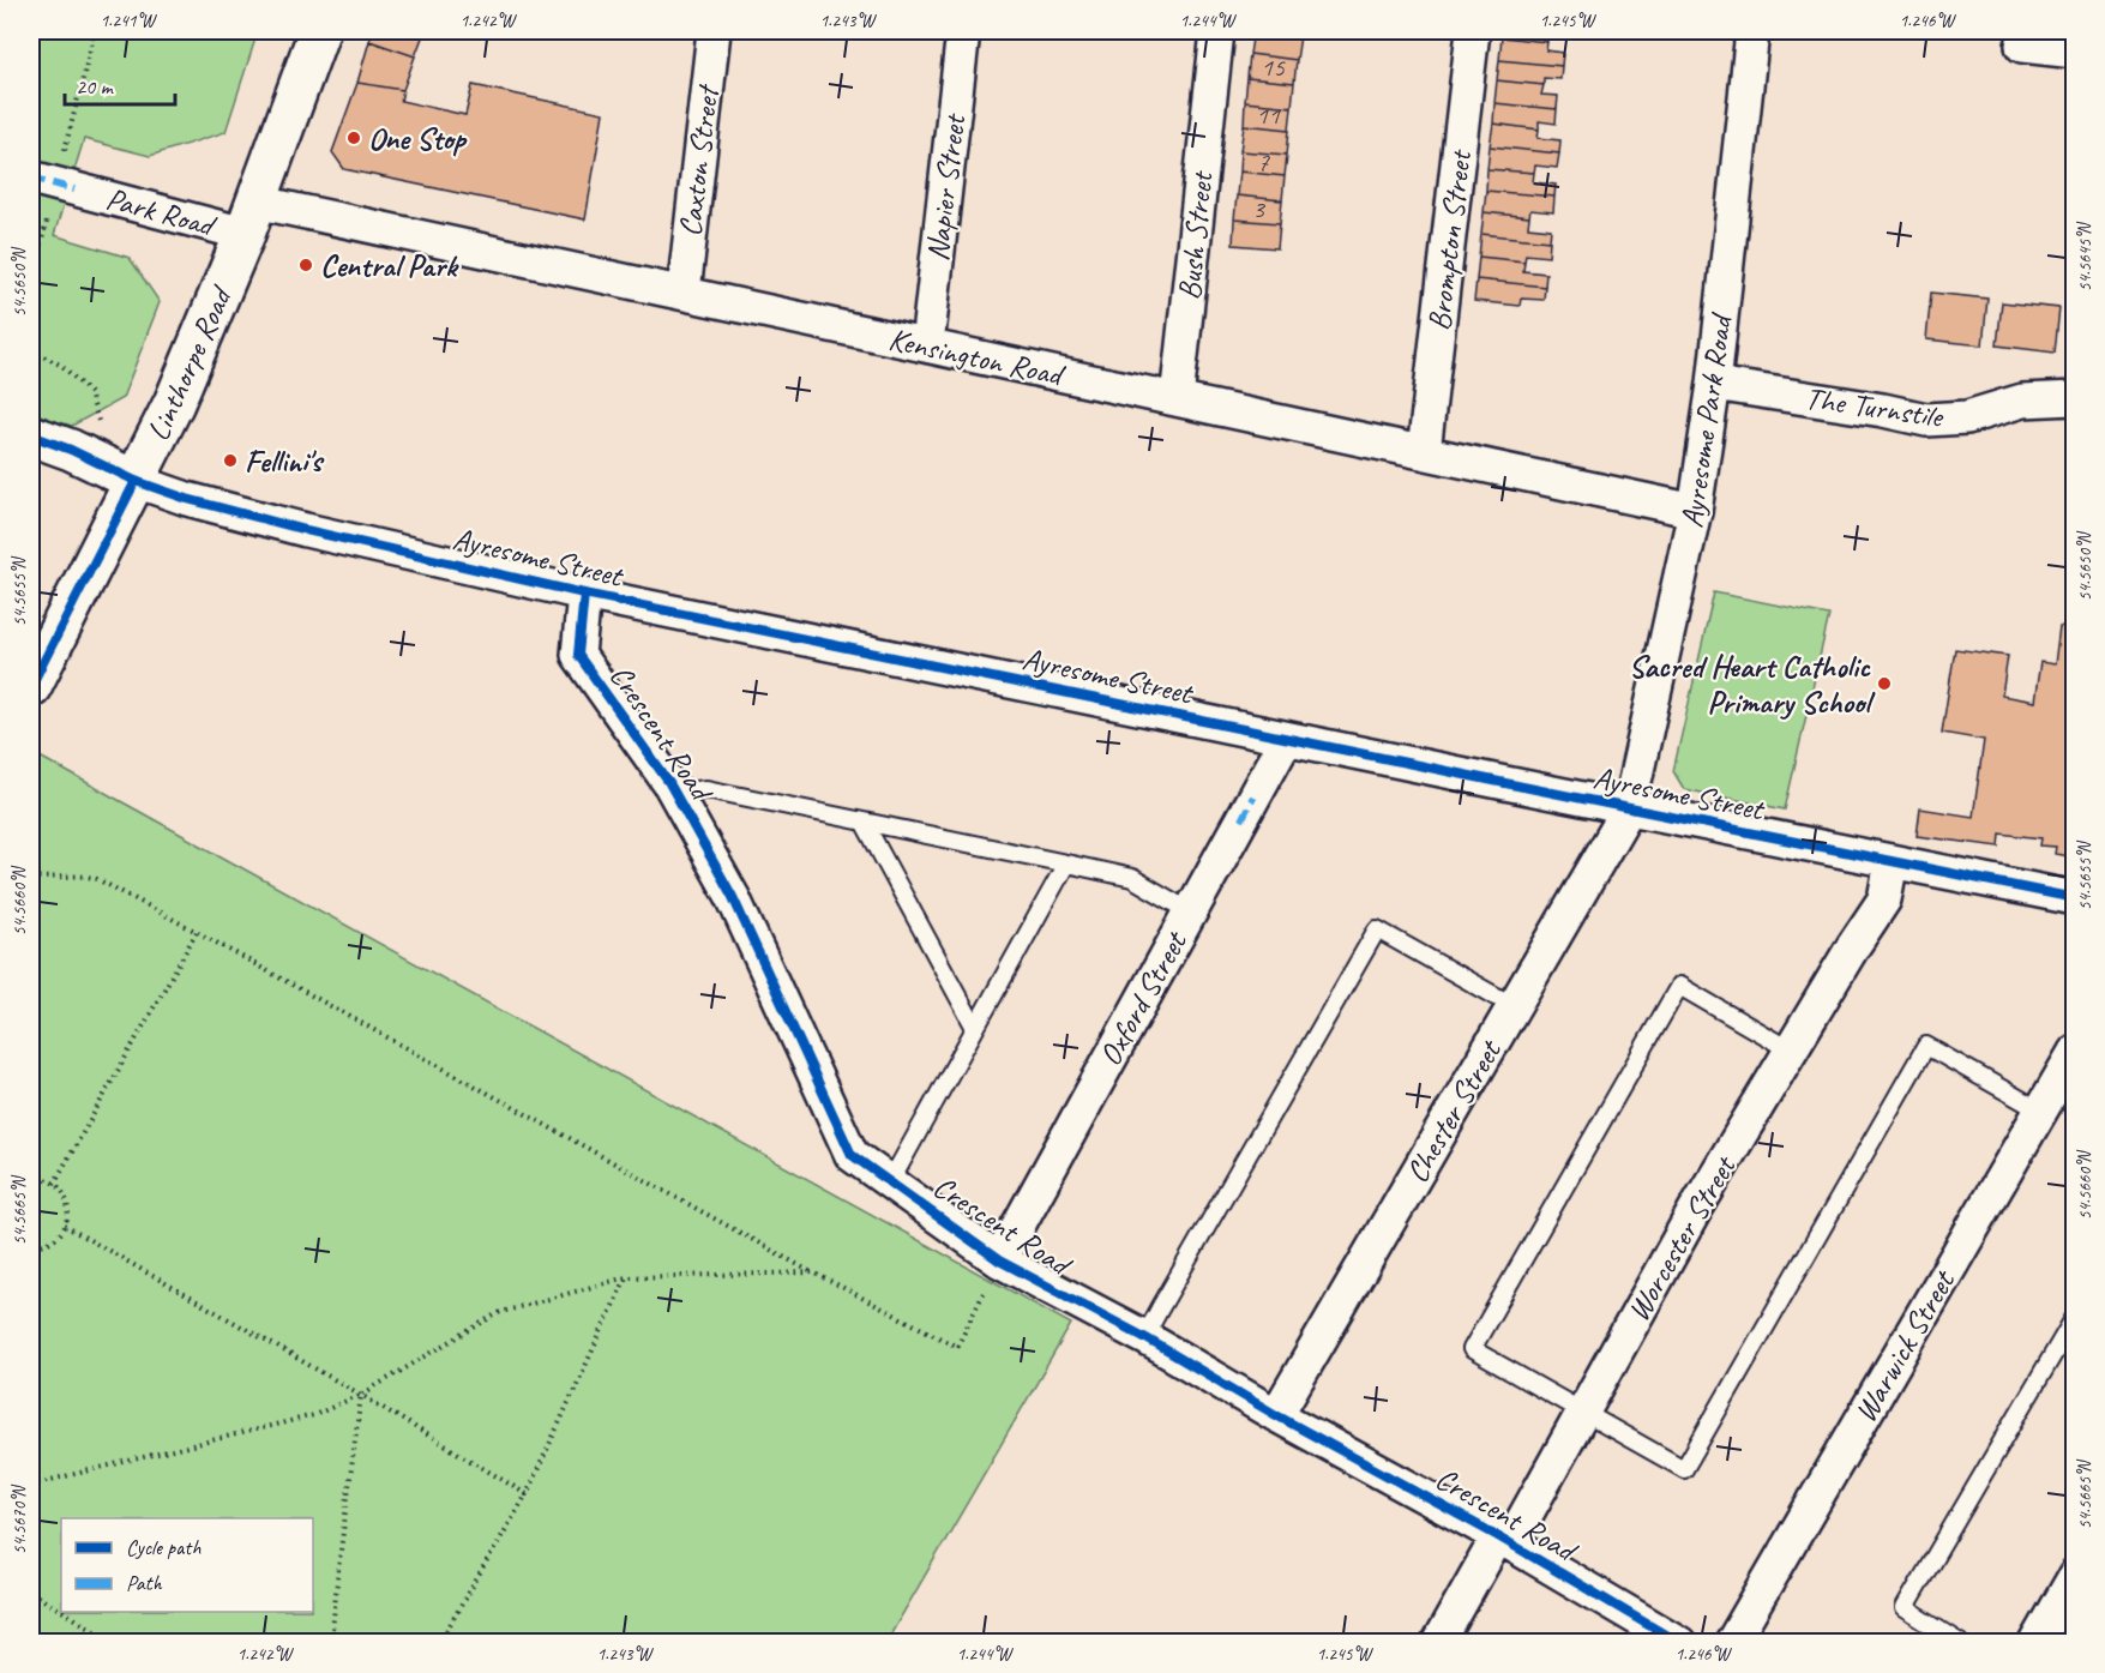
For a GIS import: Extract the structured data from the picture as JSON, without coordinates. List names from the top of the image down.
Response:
{
  "streets": {
    "street": [
      "Caxton Street",
      "Napier Street",
      "Park Road",
      "Bush Street",
      "Brompton Street",
      "Kensington Road",
      "Linthorpe Road",
      "The Turnstile",
      "Ayresome Park Road",
      "Ayresome Street",
      "Crescent Road",
      "Oxford Street",
      "Chester Street",
      "Worcester Street",
      "Warwick Street"
    ]
  },
  "crossings": [
    ["Caxton Street", "Kensington Road"],
    ["Napier Street", "Kensington Road"],
    ["Park Road", "Kensington Road"],
    ["Park Road", "Linthorpe Road"],
    ["Bush Street", "Kensington Road"],
    ["Brompton Street", "Kensington Road"],
    ["Kensington Road", "Linthorpe Road"],
    ["Kensington Road", "Ayresome Park Road"],
    ["Linthorpe Road", "Ayresome Street"],
    ["The Turnstile", "Ayresome Park Road"],
    ["Ayresome Park Road", "Ayresome Street"],
    ["Ayresome Park Road", "Chester Street"],
    ["Ayresome Street", "Crescent Road"],
    ["Ayresome Street", "Oxford Street"],
    ["Ayresome Street", "Chester Street"],
    ["Ayresome Street", "Worcester Street"],
    ["Crescent Road", "Oxford Street"],
    ["Crescent Road", "Chester Street"],
    ["Crescent Road", "Worcester Street"]
  ],
  "places": [
    "One Stop",
    "Central Park",
    "Fellini's",
    "Sacred Heart Catholic Primary School"
  ],
  "house_numbers": [
    "15",
    "11",
    "7",
    "3"
  ],
  "legend": ["Cycle path", "Path"],
  "scale_bar": "20 m",
  "coordinates": [
    "1.241°W",
    "1.242°W",
    "1.243°W",
    "1.244°W",
    "1.245°W",
    "1.246°W",
    "54.5645°N",
    "54.5650°N",
    "54.5655°N",
    "54.5660°N",
    "54.5665°N",
    "54.5670°N"
  ]
}
